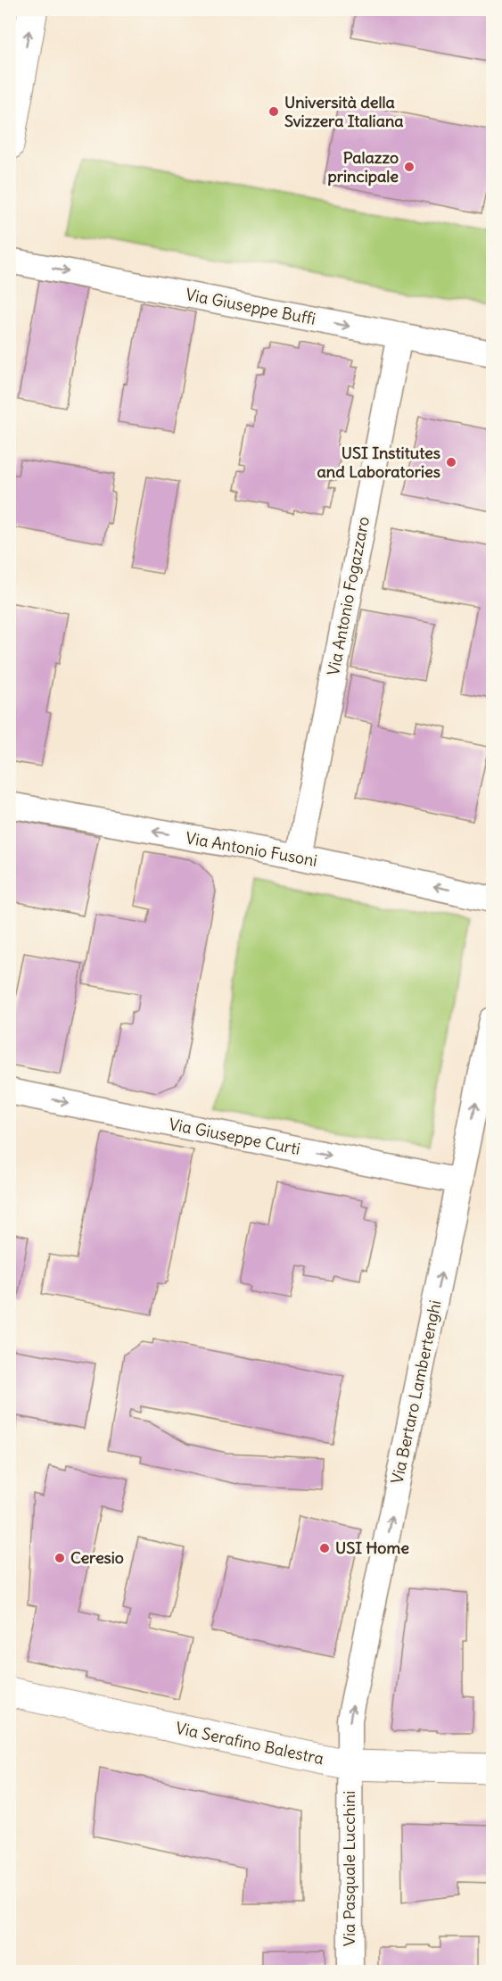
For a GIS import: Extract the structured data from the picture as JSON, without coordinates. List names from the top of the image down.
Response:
{
  "streets": {
    "main road": ["Via Serafino Balestra"],
    "street": [
      "Via Giuseppe Buffi",
      "Via Antonio Fogazzaro",
      "Via Antonio Fusoni",
      "Via Giuseppe Curti",
      "Via Bertaro Lambertenghi",
      "Via Pasquale Lucchini"
    ]
  },
  "crossings": [
    ["Via Giuseppe Buffi", "Via Antonio Fogazzaro"],
    ["Via Antonio Fogazzaro", "Via Antonio Fusoni"],
    ["Via Giuseppe Curti", "Via Bertaro Lambertenghi"],
    ["Via Bertaro Lambertenghi", "Via Serafino Balestra"],
    ["Via Bertaro Lambertenghi", "Via Pasquale Lucchini"],
    ["Via Serafino Balestra", "Via Pasquale Lucchini"]
  ],
  "one_way": [
    "Via Giuseppe Buffi",
    "Via Antonio Fusoni",
    "Via Giuseppe Curti",
    "Via Bertaro Lambertenghi"
  ],
  "places": [
    "Università della Svizzera Italiana",
    "Palazzo principale",
    "USI Institutes and Laboratories",
    "USI Home",
    "Ceresio"
  ]
}
